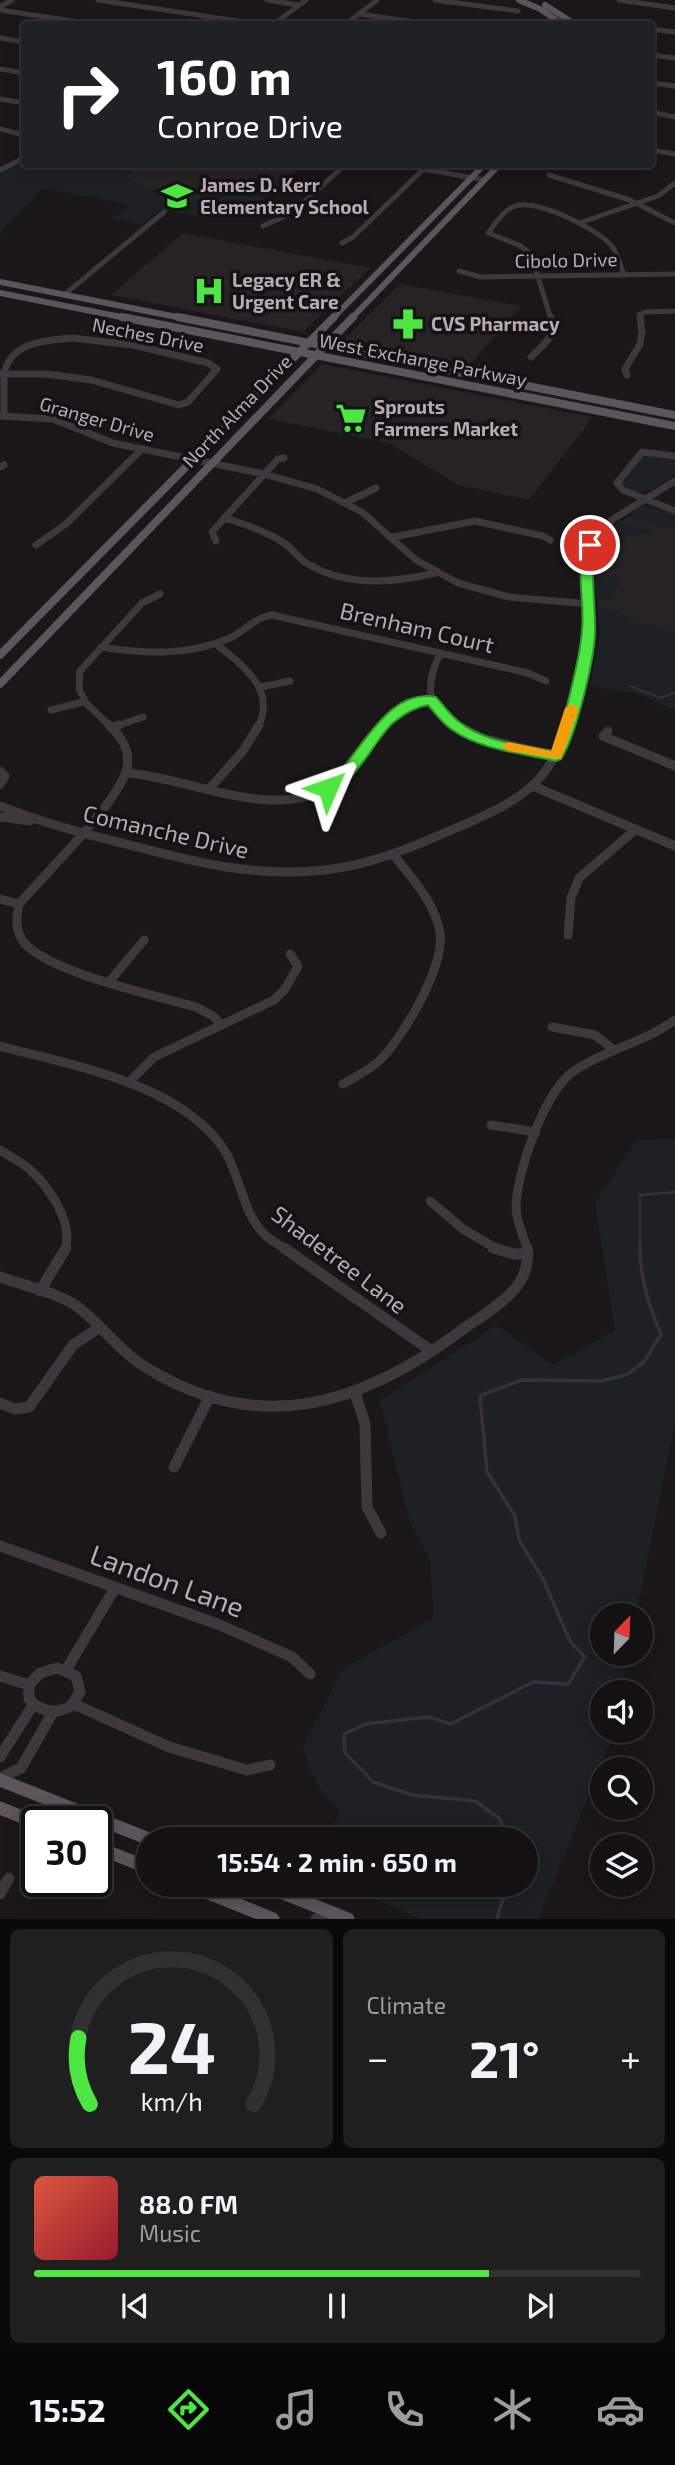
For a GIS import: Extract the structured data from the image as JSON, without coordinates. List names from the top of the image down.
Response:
{
  "streets": {
    "main road": ["West Exchange Parkway", "North Alma Drive"],
    "street": [
      "Cibolo Drive",
      "Neches Drive",
      "Granger Drive",
      "Brenham Court",
      "Comanche Drive",
      "Shadetree Lane",
      "Landon Lane"
    ]
  },
  "crossings": [
    ["West Exchange Parkway", "North Alma Drive"],
    ["North Alma Drive", "Granger Drive"],
    ["Granger Drive", "Comanche Drive"]
  ],
  "places": {
    "school or university": ["James D. Kerr Elementary School"],
    "hospital": ["Legacy ER & Urgent Care"],
    "pharmacy": ["CVS Pharmacy"],
    "supermarket": ["Sprouts Farmers Market"]
  },
  "north": "top right",
  "page": {
    "turn": ["160 m", "Conroe Drive"],
    "limit": "30",
    "trip": "15:54 · 2 min · 650 m",
    "tile": "Climate",
    "heat": ["−", "21°", "+"],
    "song": ["88.0 FM", "Music"],
    "tabs": "15:52",
    "gauge": ["24", "km/h"]
  }
}
